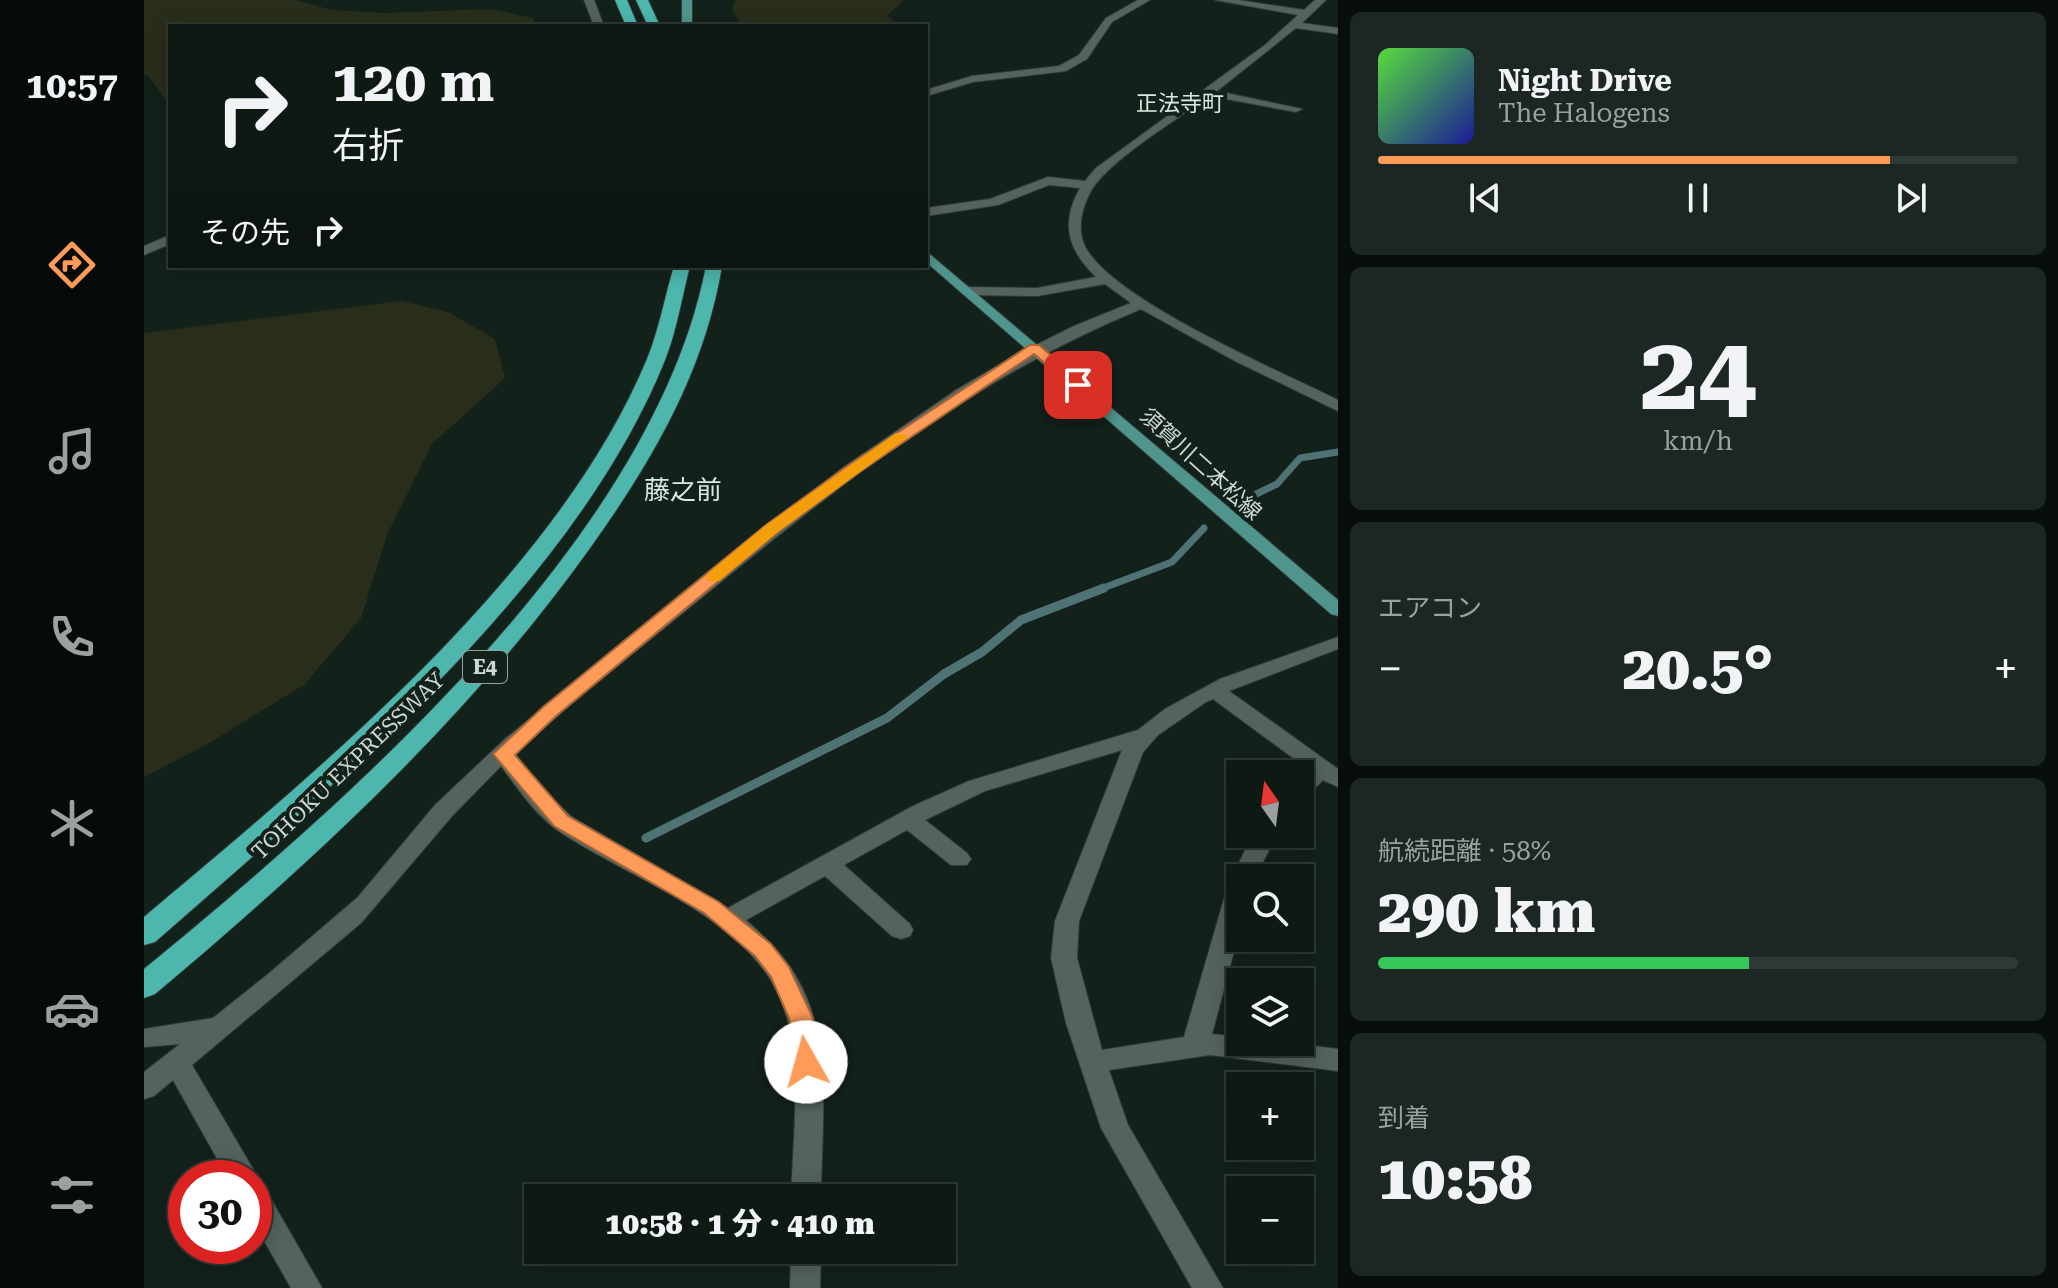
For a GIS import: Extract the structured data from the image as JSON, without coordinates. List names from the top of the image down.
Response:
{
  "streets": {
    "highway": ["E4", "TOHOKU EXPRESSWAY"],
    "main road": ["須賀川二本松線"]
  },
  "districts": ["正法寺町", "藤之前"],
  "north": "top",
  "page": {
    "tabs": "10:57",
    "turn": ["120 m", "右折"],
    "song": ["Night Drive", "The Halogens"],
    "then": "その先",
    "tile": [
      ["24", "km/h"],
      "エアコン",
      ["航続距離 · 58%", "290 km"],
      ["到着", "10:58"]
    ],
    "heat": ["−", "20.5°", "+"],
    "map_buttons": ["+", "−"],
    "limit": "30",
    "trip": "10:58 · 1 分 · 410 m"
  }
}
